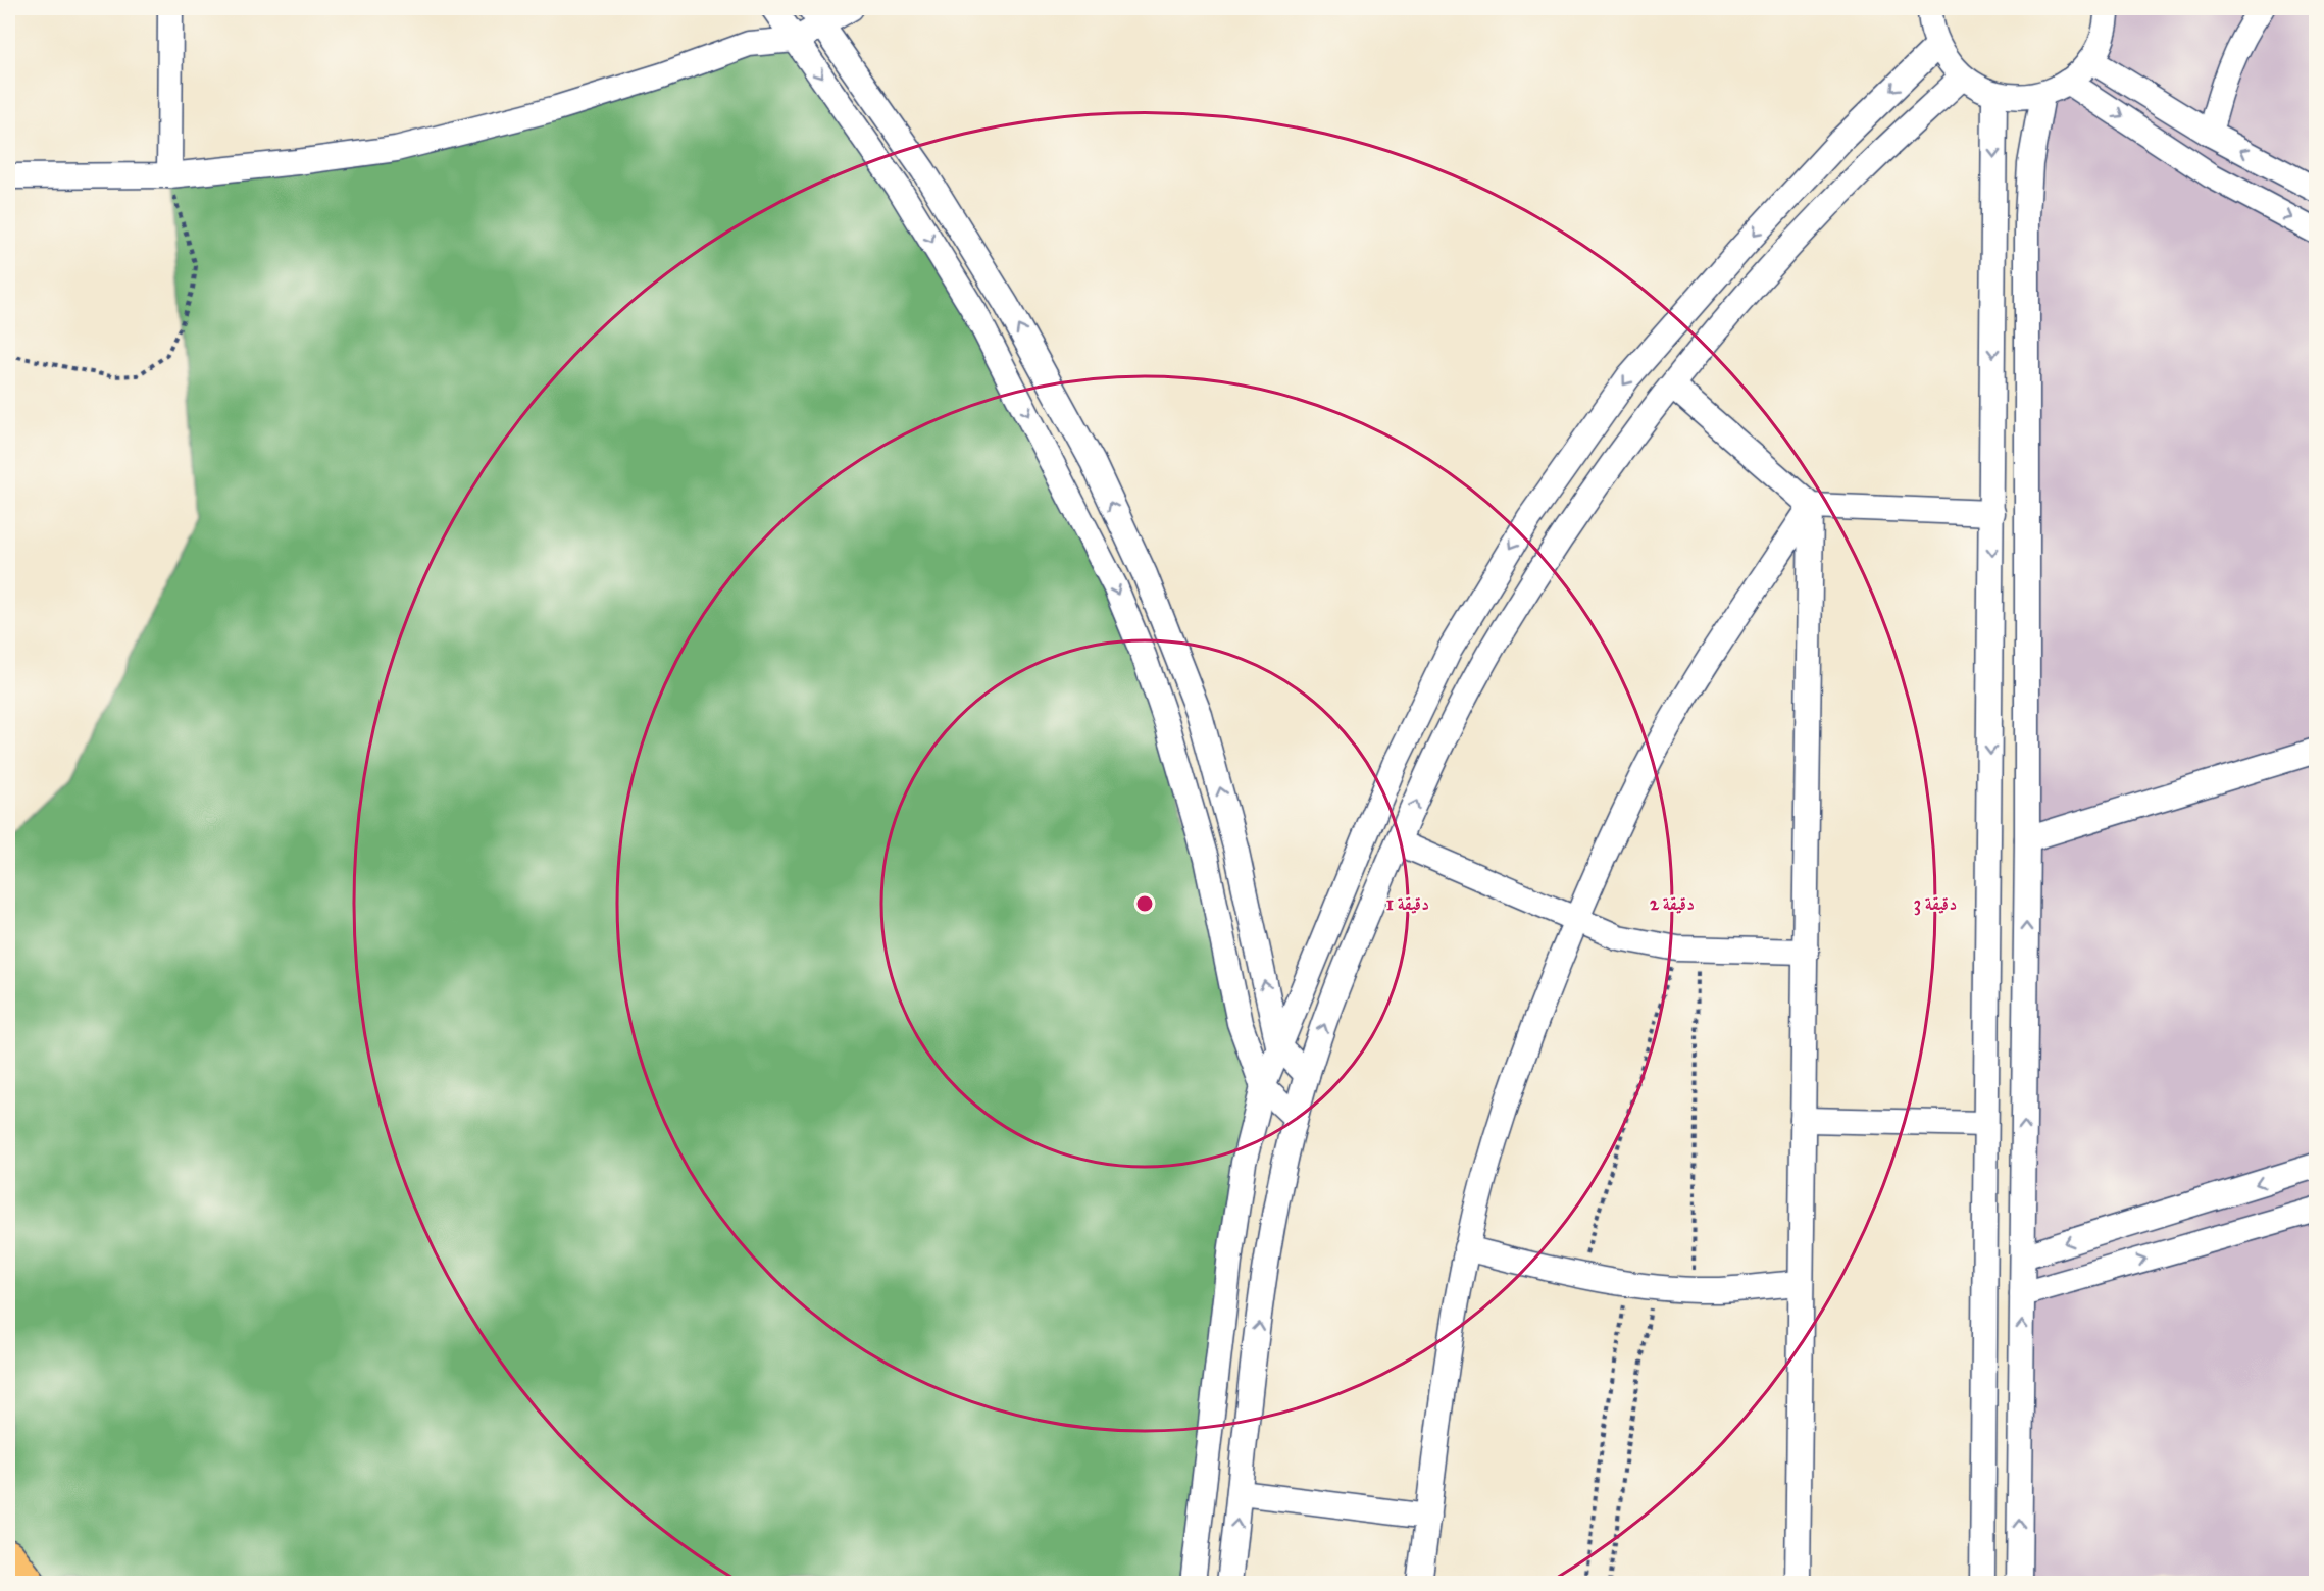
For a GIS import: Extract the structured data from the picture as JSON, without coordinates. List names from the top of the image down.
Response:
{
  "rings": ["1 دقيقة", "2 دقيقة", "3 دقيقة"]
}
